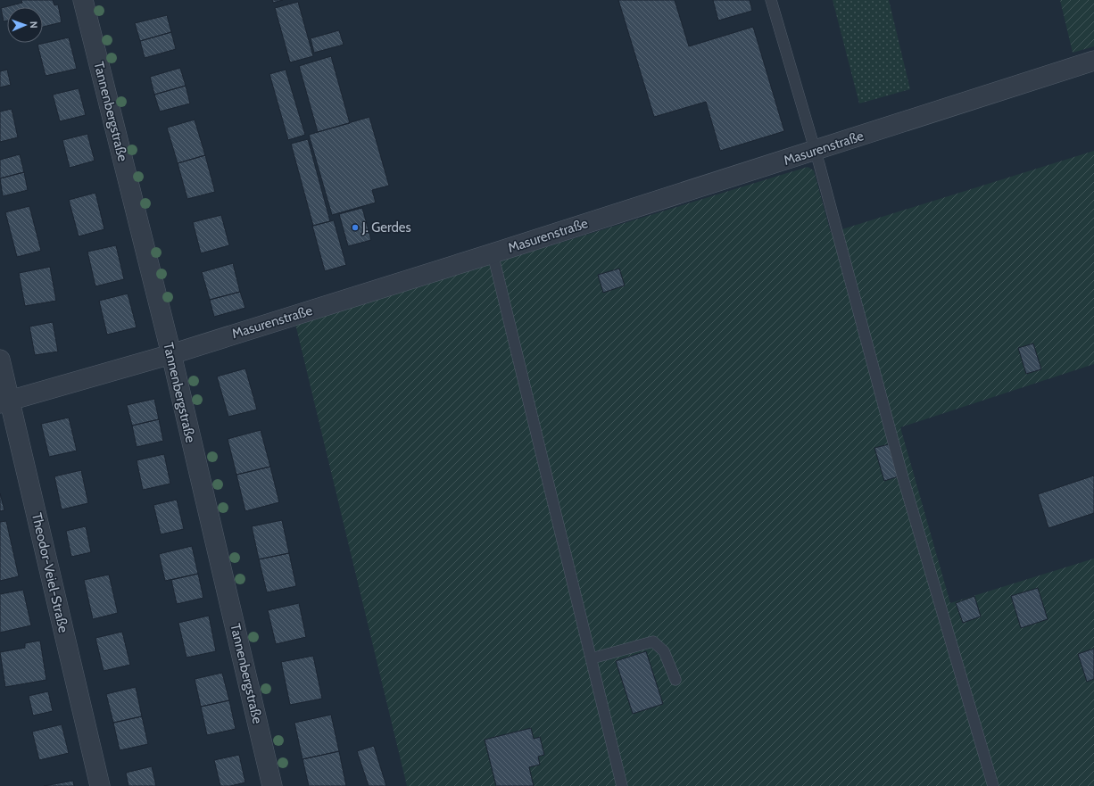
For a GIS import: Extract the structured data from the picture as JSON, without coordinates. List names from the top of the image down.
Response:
{
  "streets": {
    "street": ["Tannenbergstraße", "Masurenstraße", "Theodor-Veiel-Straße"]
  },
  "crossings": [
    ["Tannenbergstraße", "Masurenstraße"],
    ["Masurenstraße", "Theodor-Veiel-Straße"]
  ],
  "places": ["J. Gerdes"],
  "north": "right"
}
